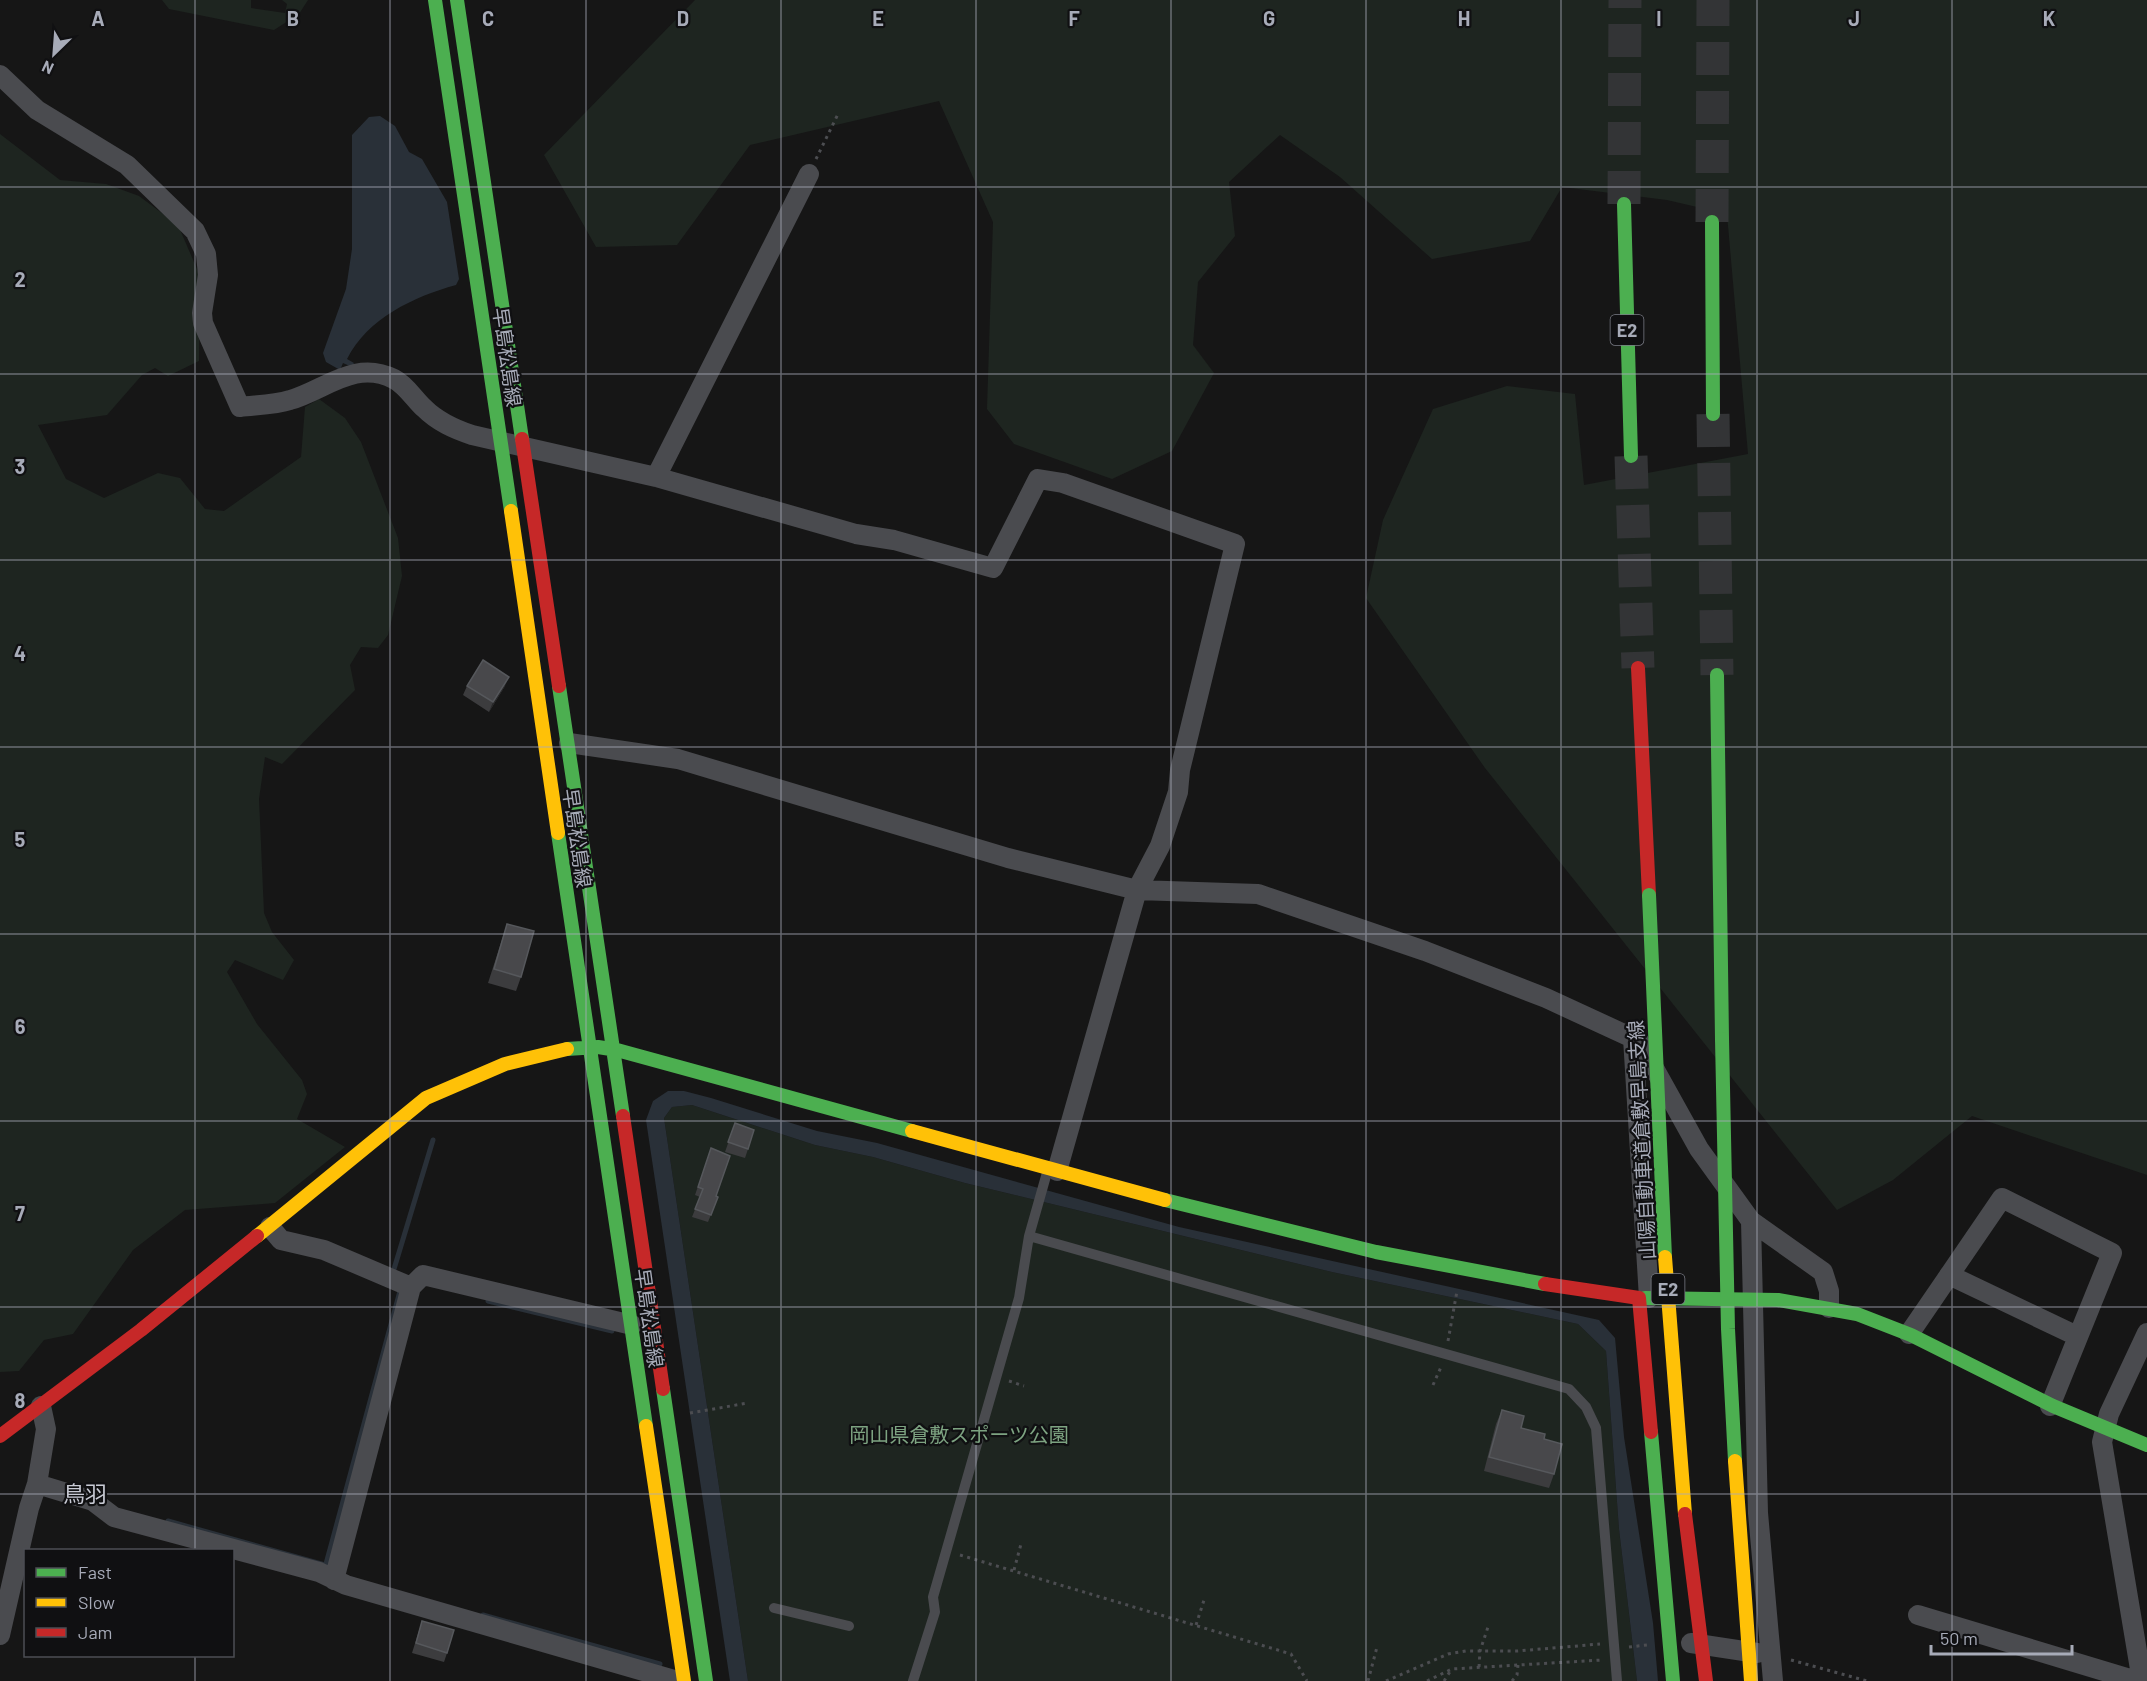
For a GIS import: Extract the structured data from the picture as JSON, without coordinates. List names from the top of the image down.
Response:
{
  "streets": {
    "main road": ["E2", "早島松島線", "山陽自動車道倉敷早島支線"]
  },
  "districts": ["鳥羽"],
  "parks": ["岡山県倉敷スポーツ公園"],
  "legend": ["Fast", "Slow", "Jam"],
  "scale_bar": "50 m",
  "north": "bottom left",
  "grid": {
    "columns": [
      "A",
      "B",
      "C",
      "D",
      "E",
      "F",
      "G",
      "H",
      "I",
      "J",
      "K"
    ],
    "rows": [
      "2",
      "3",
      "4",
      "5",
      "6",
      "7",
      "8"
    ]
  }
}
